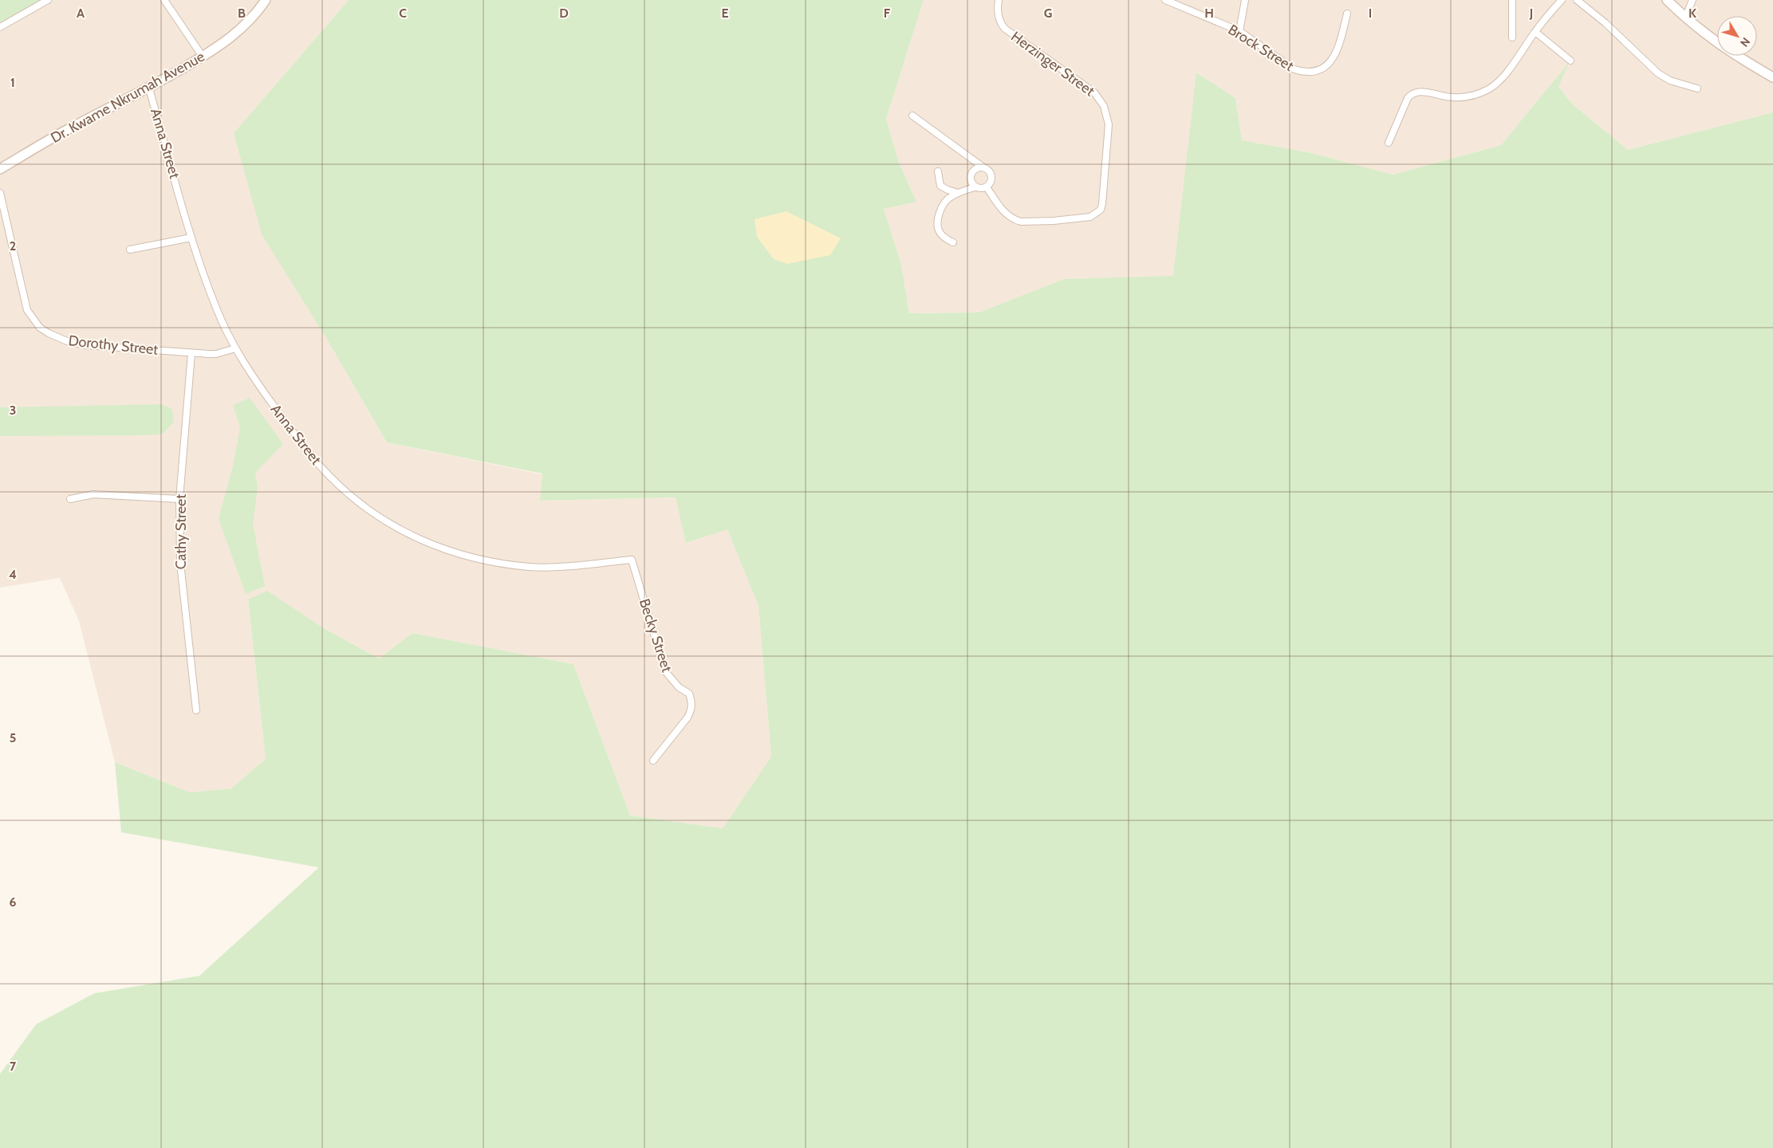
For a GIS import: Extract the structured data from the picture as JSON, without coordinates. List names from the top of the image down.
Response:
{
  "streets": {
    "street": [
      "Brock Street",
      "Herzinger Street",
      "Dr. Kwame Nkrumah Avenue",
      "Anna Street",
      "Dorothy Street",
      "Cathy Street",
      "Becky Street"
    ]
  },
  "crossings": [
    ["Dr. Kwame Nkrumah Avenue", "Anna Street"],
    ["Anna Street", "Dorothy Street"],
    ["Anna Street", "Becky Street"],
    ["Dorothy Street", "Cathy Street"]
  ],
  "north": "bottom right",
  "grid": {
    "columns": [
      "A",
      "B",
      "C",
      "D",
      "E",
      "F",
      "G",
      "H",
      "I",
      "J",
      "K"
    ],
    "rows": [
      "1",
      "2",
      "3",
      "4",
      "5",
      "6",
      "7"
    ]
  }
}
